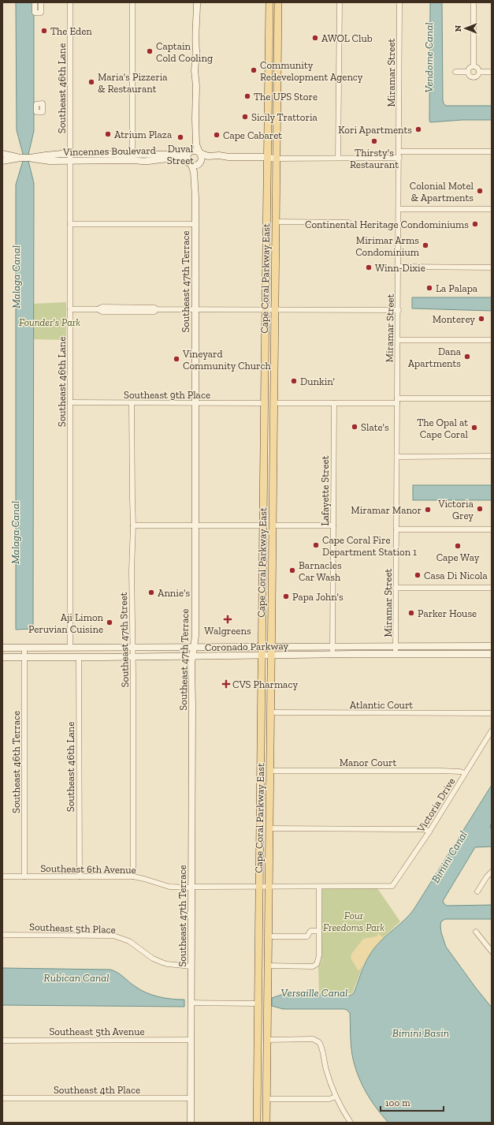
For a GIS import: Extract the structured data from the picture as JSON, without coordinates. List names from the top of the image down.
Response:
{
  "streets": {
    "main road": ["Cape Coral Parkway East"],
    "street": [
      "Miramar Street",
      "Southeast 46th Lane",
      "Vincennes Boulevard",
      "Southeast 47th Terrace",
      "Southeast 9th Place",
      "Lafayette Street",
      "Southeast 47th Street",
      "Coronado Parkway",
      "Atlantic Court",
      "Southeast 46th Terrace",
      "Manor Court",
      "Victoria Drive",
      "Southeast 6th Avenue",
      "Southeast 5th Place",
      "Southeast 5th Avenue",
      "Southeast 4th Place"
    ]
  },
  "crossings": [
    ["Miramar Street", "Coronado Parkway"],
    ["Southeast 46th Lane", "Vincennes Boulevard"],
    ["Southeast 46th Lane", "Southeast 9th Place"],
    ["Southeast 46th Lane", "Coronado Parkway"],
    ["Southeast 46th Lane", "Southeast 6th Avenue"],
    ["Vincennes Boulevard", "Southeast 47th Terrace"],
    ["Cape Coral Parkway East", "Southeast 9th Place"],
    ["Cape Coral Parkway East", "Coronado Parkway"],
    ["Cape Coral Parkway East", "Atlantic Court"],
    ["Cape Coral Parkway East", "Manor Court"],
    ["Cape Coral Parkway East", "Southeast 6th Avenue"],
    ["Southeast 47th Terrace", "Southeast 9th Place"],
    ["Southeast 47th Terrace", "Coronado Parkway"],
    ["Southeast 47th Terrace", "Southeast 6th Avenue"],
    ["Southeast 47th Terrace", "Southeast 5th Place"],
    ["Southeast 47th Terrace", "Southeast 5th Avenue"],
    ["Southeast 47th Terrace", "Southeast 4th Place"],
    ["Southeast 9th Place", "Southeast 47th Street"],
    ["Lafayette Street", "Coronado Parkway"],
    ["Southeast 47th Street", "Coronado Parkway"],
    ["Southeast 47th Street", "Southeast 6th Avenue"],
    ["Coronado Parkway", "Southeast 46th Terrace"],
    ["Southeast 46th Terrace", "Southeast 6th Avenue"],
    ["Manor Court", "Victoria Drive"],
    ["Victoria Drive", "Southeast 6th Avenue"]
  ],
  "water": [
    "Vendome Canal",
    "Malaga Canal",
    "Bimini Canal",
    "Rubican Canal",
    "Versaille Canal",
    "Bimini Basin"
  ],
  "parks": ["Founder's Park", "Four Freedoms Park"],
  "places": {
    "other": [
      "The Eden",
      "AWOL Club",
      "Captain Cold Cooling",
      "Community Redevelopment Agency",
      "Maria's Pizzeria & Restaurant",
      "The UPS Store",
      "Sicily Trattoria",
      "Kori Apartments",
      "Atrium Plaza",
      "Cape Cabaret",
      "Duval Street",
      "Thirsty's Restaurant",
      "Colonial Motel & Apartments",
      "Continental Heritage Condominiums",
      "Mirimar Arms Condominium",
      "Winn-Dixie",
      "La Palapa",
      "Monterey",
      "Dana Apartments",
      "Vineyard Community Church",
      "Dunkin'",
      "Slate's",
      "The Opal at Cape Coral",
      "Victoria Grey",
      "Miramar Manor",
      "Cape Coral Fire Department Station 1",
      "Cape Way",
      "Barnacles Car Wash",
      "Casa Di Nicola",
      "Annie's",
      "Papa John's",
      "Parker House",
      "Aji Limon Peruvian Cuisine"
    ],
    "health": ["Walgreens", "CVS Pharmacy"]
  },
  "scale_bar": "100 m",
  "north": "left"
}
